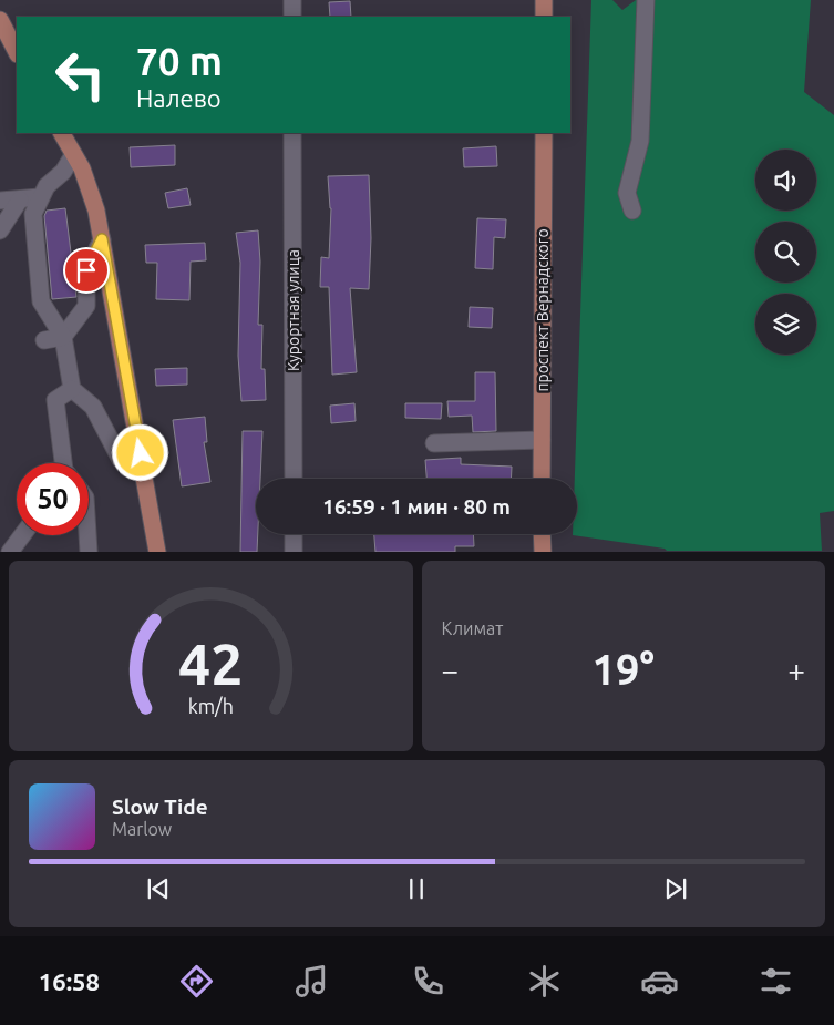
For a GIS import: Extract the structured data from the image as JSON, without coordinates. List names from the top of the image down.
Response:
{
  "streets": {
    "main road": ["проспект Вернадского"],
    "street": ["Курортная улица"]
  },
  "page": {
    "turn": ["70 m", "Налево"],
    "limit": "50",
    "trip": "16:59 · 1 мин · 80 m",
    "tile": "Климат",
    "heat": ["−", "19°", "+"],
    "song": ["Slow Tide", "Marlow"],
    "tabs": "16:58",
    "gauge": ["42", "km/h"]
  }
}
